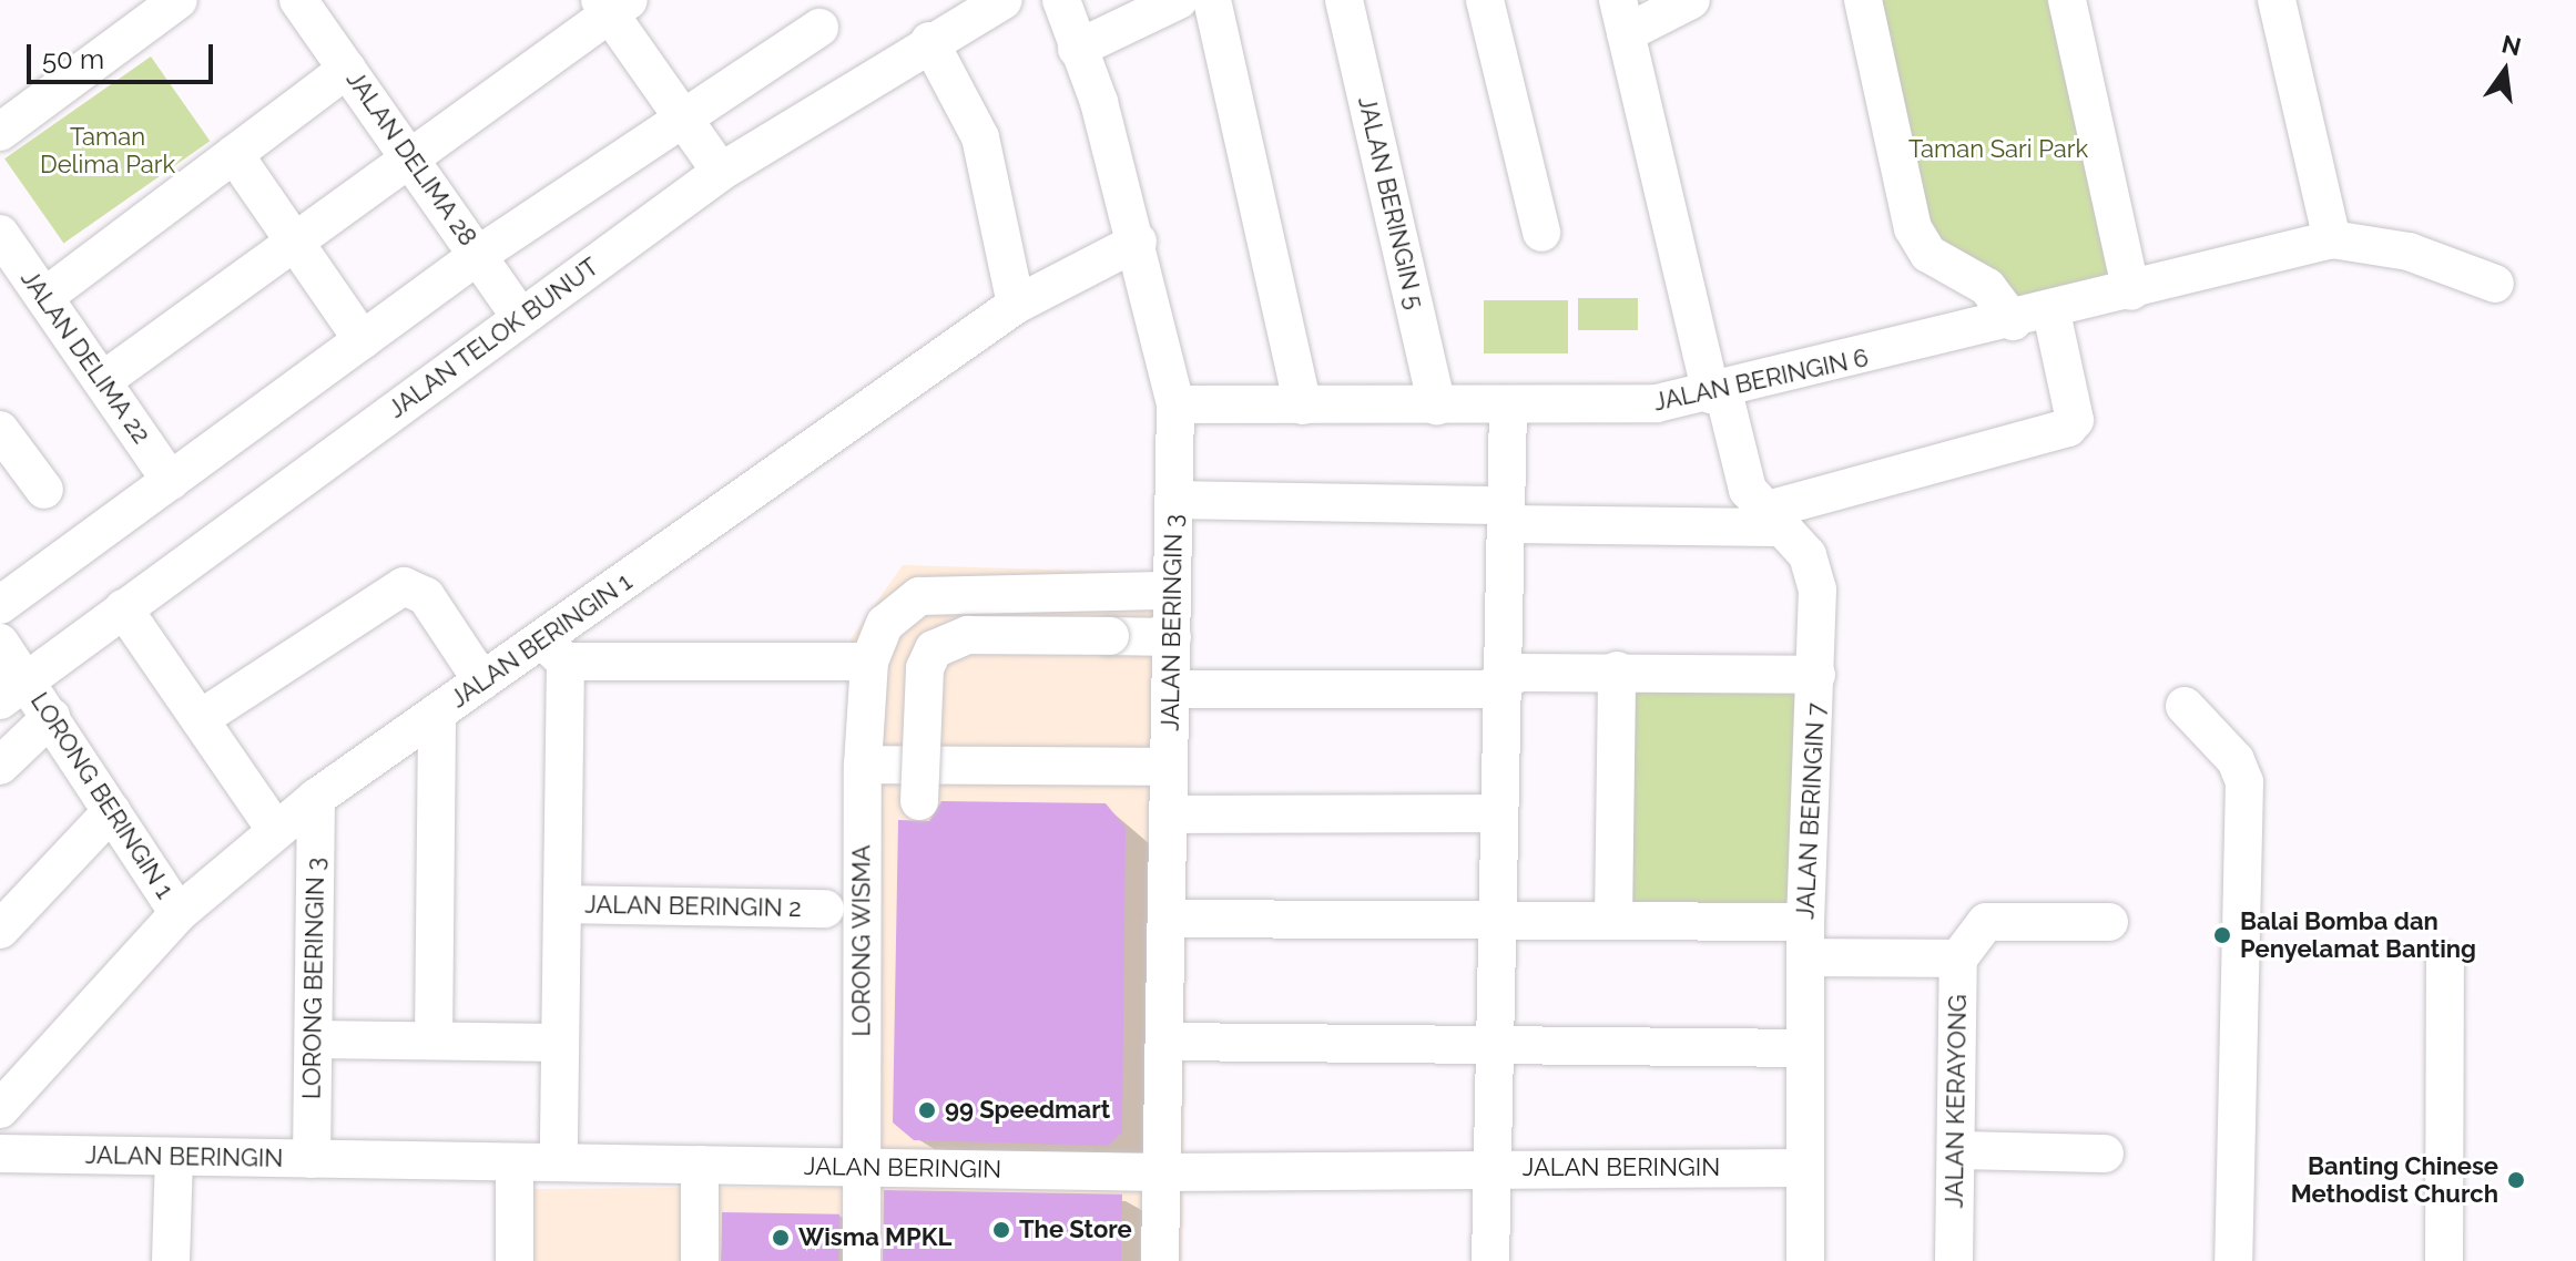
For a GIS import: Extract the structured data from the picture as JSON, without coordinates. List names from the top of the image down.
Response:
{
  "streets": {
    "street": [
      "JALAN DELIMA 28",
      "JALAN BERINGIN 5",
      "JALAN TELOK BUNUT",
      "JALAN DELIMA 22",
      "JALAN BERINGIN 6",
      "JALAN BERINGIN 3",
      "JALAN BERINGIN 1",
      "LORONG BERINGIN 1",
      "JALAN BERINGIN 7",
      "JALAN BERINGIN 2",
      "LORONG WISMA",
      "LORONG BERINGIN 3",
      "JALAN KERAYONG",
      "JALAN BERINGIN"
    ]
  },
  "crossings": [
    ["JALAN DELIMA 28", "JALAN TELOK BUNUT"],
    ["JALAN BERINGIN 5", "JALAN BERINGIN 6"],
    ["JALAN TELOK BUNUT", "LORONG BERINGIN 1"],
    ["JALAN BERINGIN 6", "JALAN BERINGIN 3"],
    ["JALAN BERINGIN 6", "JALAN BERINGIN 7"],
    ["JALAN BERINGIN 3", "JALAN BERINGIN 1"],
    ["JALAN BERINGIN 3", "LORONG WISMA"],
    ["JALAN BERINGIN 3", "JALAN BERINGIN"],
    ["JALAN BERINGIN 1", "LORONG BERINGIN 1"],
    ["JALAN BERINGIN 1", "LORONG BERINGIN 3"],
    ["JALAN BERINGIN 7", "JALAN BERINGIN"],
    ["LORONG WISMA", "JALAN BERINGIN"],
    ["LORONG BERINGIN 3", "JALAN BERINGIN"]
  ],
  "parks": ["Taman Delima Park", "Taman Sari Park"],
  "places": [
    "Balai Bomba dan Penyelamat Banting",
    "99 Speedmart",
    "Banting Chinese Methodist Church",
    "The Store",
    "Wisma MPKL"
  ],
  "scale_bar": "50 m",
  "north": "top"
}
